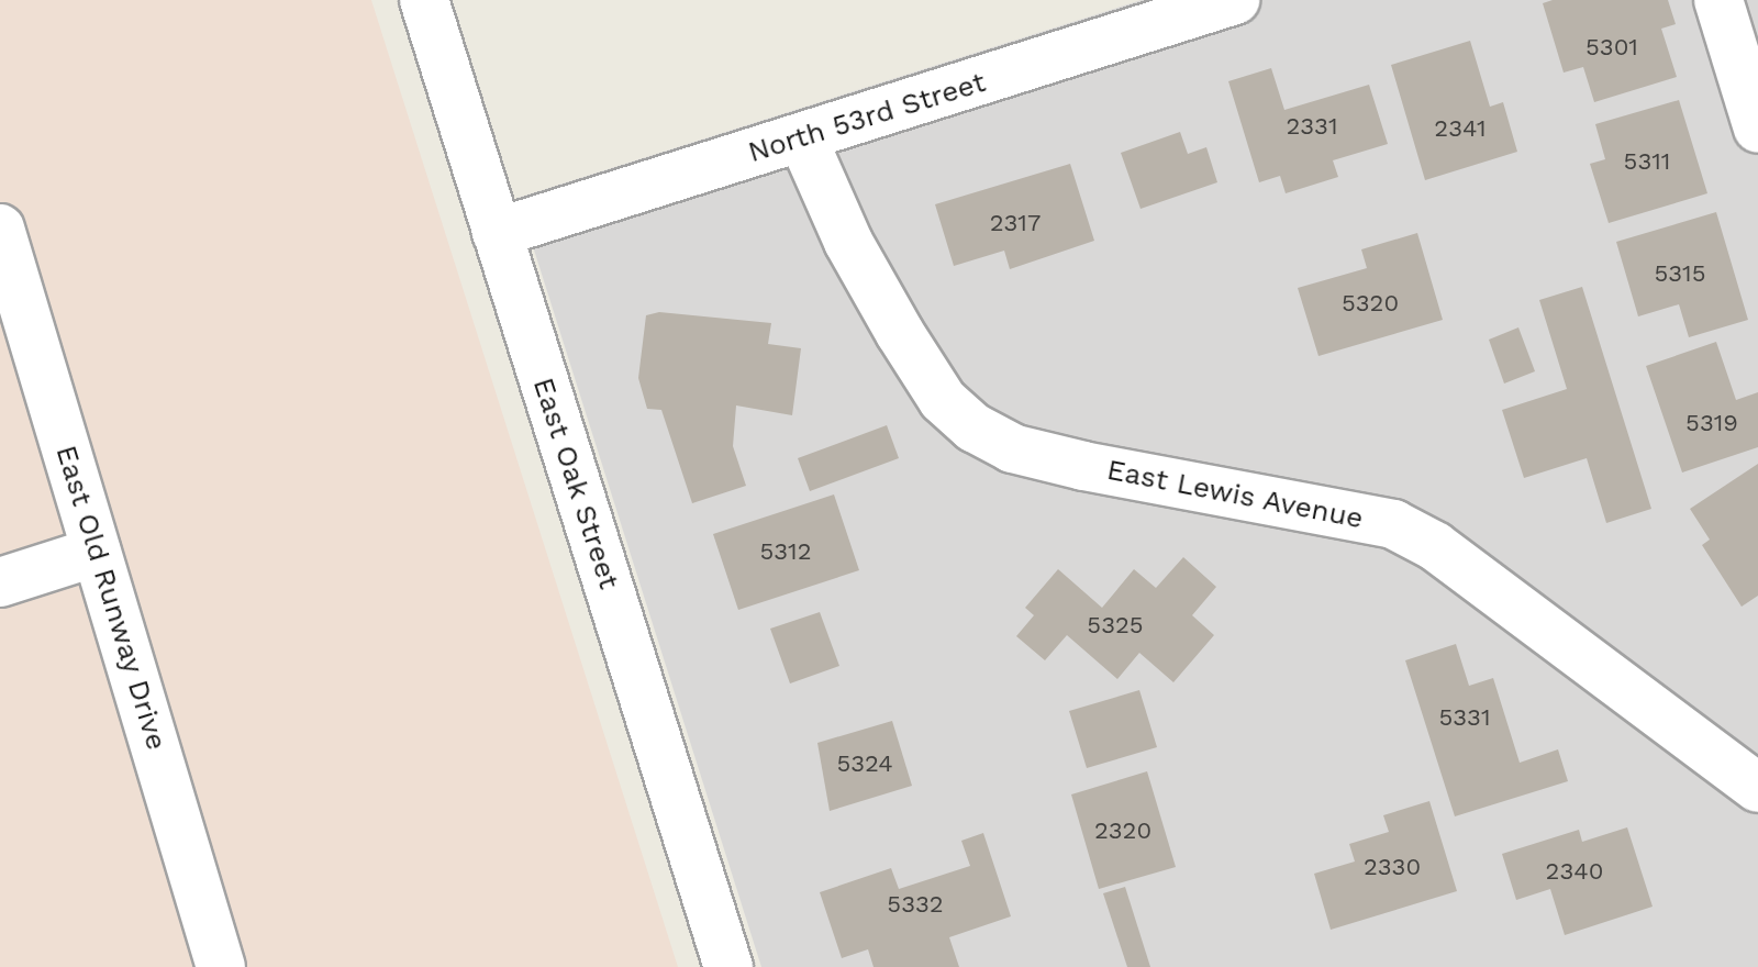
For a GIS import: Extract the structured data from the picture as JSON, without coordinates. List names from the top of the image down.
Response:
{
  "streets": {
    "street": [
      "North 53rd Street",
      "East Oak Street",
      "East Lewis Avenue",
      "East Old Runway Drive"
    ]
  },
  "crossings": [
    ["North 53rd Street", "East Oak Street"],
    ["North 53rd Street", "East Lewis Avenue"]
  ],
  "house_numbers": [
    "5301",
    "2331",
    "2341",
    "5311",
    "2317",
    "5315",
    "5320",
    "5319",
    "5312",
    "5325",
    "5331",
    "5324",
    "2320",
    "2330",
    "2340",
    "5332"
  ]
}
